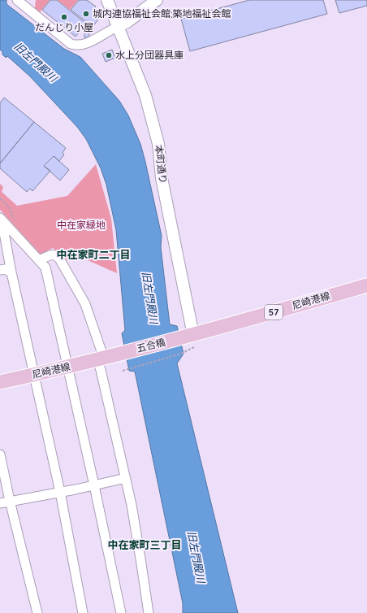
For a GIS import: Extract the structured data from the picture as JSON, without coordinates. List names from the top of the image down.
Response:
{
  "streets": {
    "main road": ["尼崎港線", "57", "五合橋"],
    "street": ["本町通り"]
  },
  "crossings": [
    ["本町通り", "尼崎港線"],
    ["尼崎港線", "五合橋"]
  ],
  "districts": ["中在家町二丁目", "中在家町三丁目"],
  "water": ["旧左門殿川"],
  "parks": ["中在家緑地"],
  "places": ["城内連協福祉会館;築地福祉会館", "だんじり小屋", "水上分団器具庫"]
}
